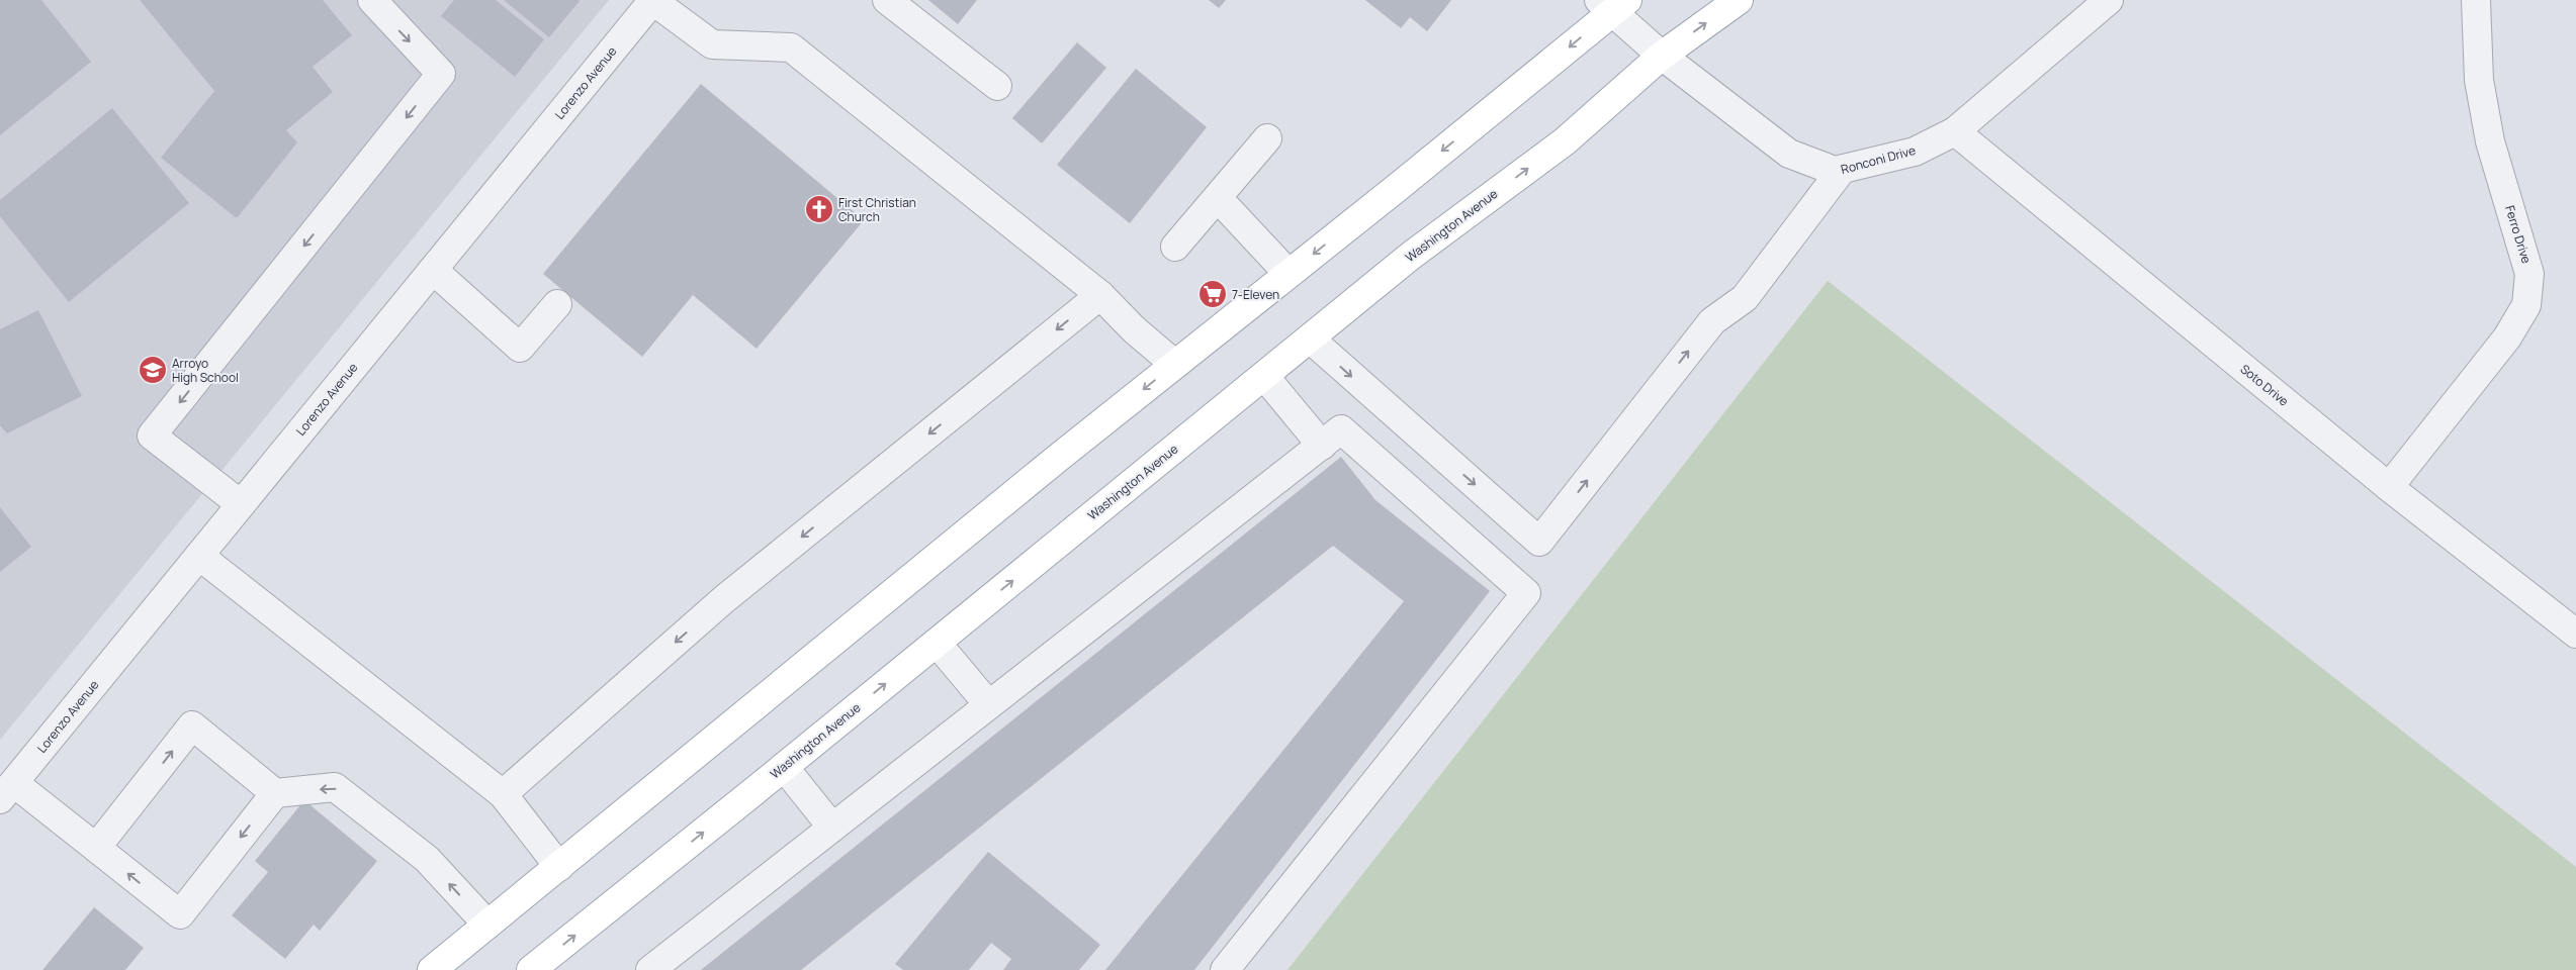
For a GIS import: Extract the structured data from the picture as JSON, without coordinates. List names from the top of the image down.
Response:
{
  "streets": {
    "main road": ["Washington Avenue"],
    "street": [
      "Lorenzo Avenue",
      "Ronconi Drive",
      "Ferro Drive",
      "Soto Drive"
    ]
  },
  "crossings": [
    ["Ronconi Drive", "Washington Avenue"],
    ["Ronconi Drive", "Soto Drive"],
    ["Ferro Drive", "Soto Drive"]
  ],
  "places": {
    "church": ["First Christian Church"],
    "supermarket": ["7-Eleven"],
    "school or university": ["Arroyo High School"]
  }
}
